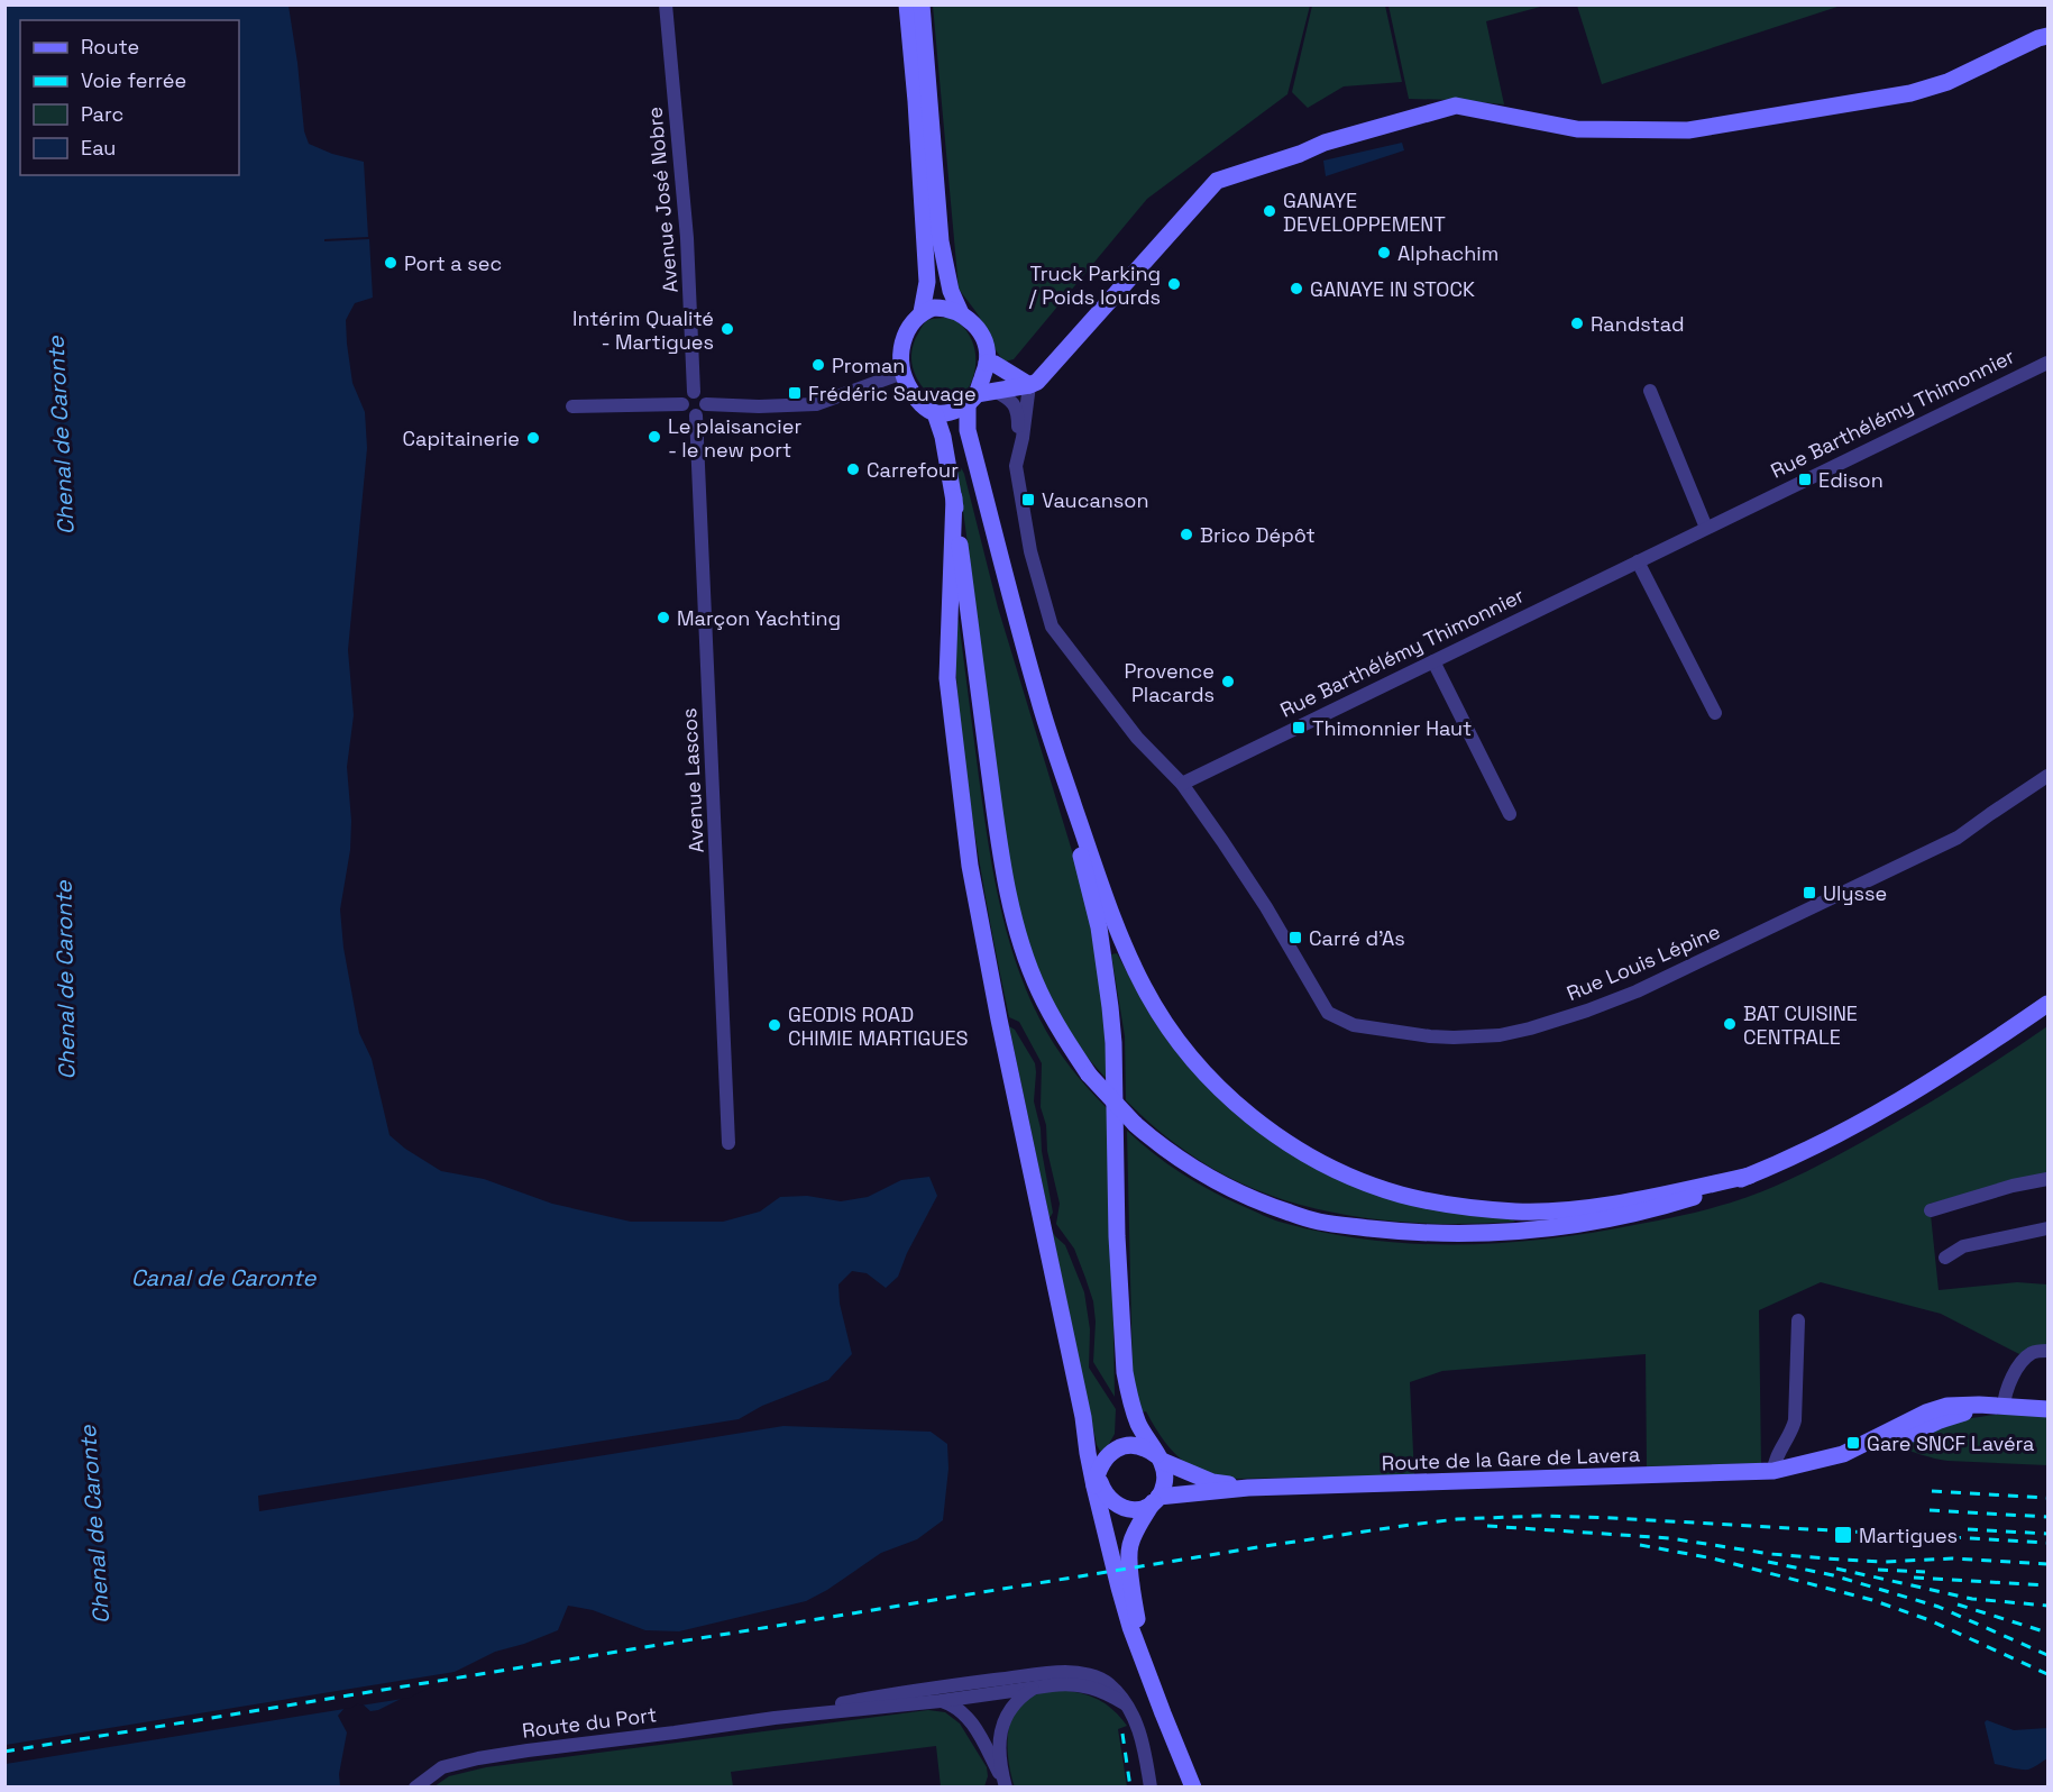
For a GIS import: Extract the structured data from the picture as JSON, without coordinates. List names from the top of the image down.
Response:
{
  "streets": {
    "street": [
      "Avenue José Nobre",
      "Rue Barthélémy Thimonnier",
      "Avenue Lascos",
      "Rue Louis Lépine",
      "Route de la Gare de Lavera",
      "Route du Port"
    ]
  },
  "crossings": [
    ["Avenue José Nobre", "Avenue Lascos"],
    ["Rue Barthélémy Thimonnier", "Rue Louis Lépine"]
  ],
  "water": ["Chenal de Caronte", "Canal de Caronte"],
  "places": {
    "other": [
      "GANAYE DEVELOPPEMENT",
      "Alphachim",
      "Port a sec",
      "Truck Parking / Poids lourds",
      "GANAYE IN STOCK",
      "Randstad",
      "Intérim Qualité - Martigues",
      "Proman",
      "Le plaisancier - le new port",
      "Capitainerie",
      "Carrefour",
      "Brico Dépôt",
      "Marçon Yachting",
      "Provence Placards",
      "BAT CUISINE CENTRALE",
      "GEODIS ROAD CHIMIE MARTIGUES"
    ],
    "transit": [
      "Frédéric Sauvage",
      "Edison",
      "Vaucanson",
      "Thimonnier Haut",
      "Ulysse",
      "Carré d’As",
      "Gare SNCF Lavéra",
      "Martigues"
    ]
  },
  "legend": [
    "Route",
    "Voie ferrée",
    "Parc",
    "Eau"
  ]
}
